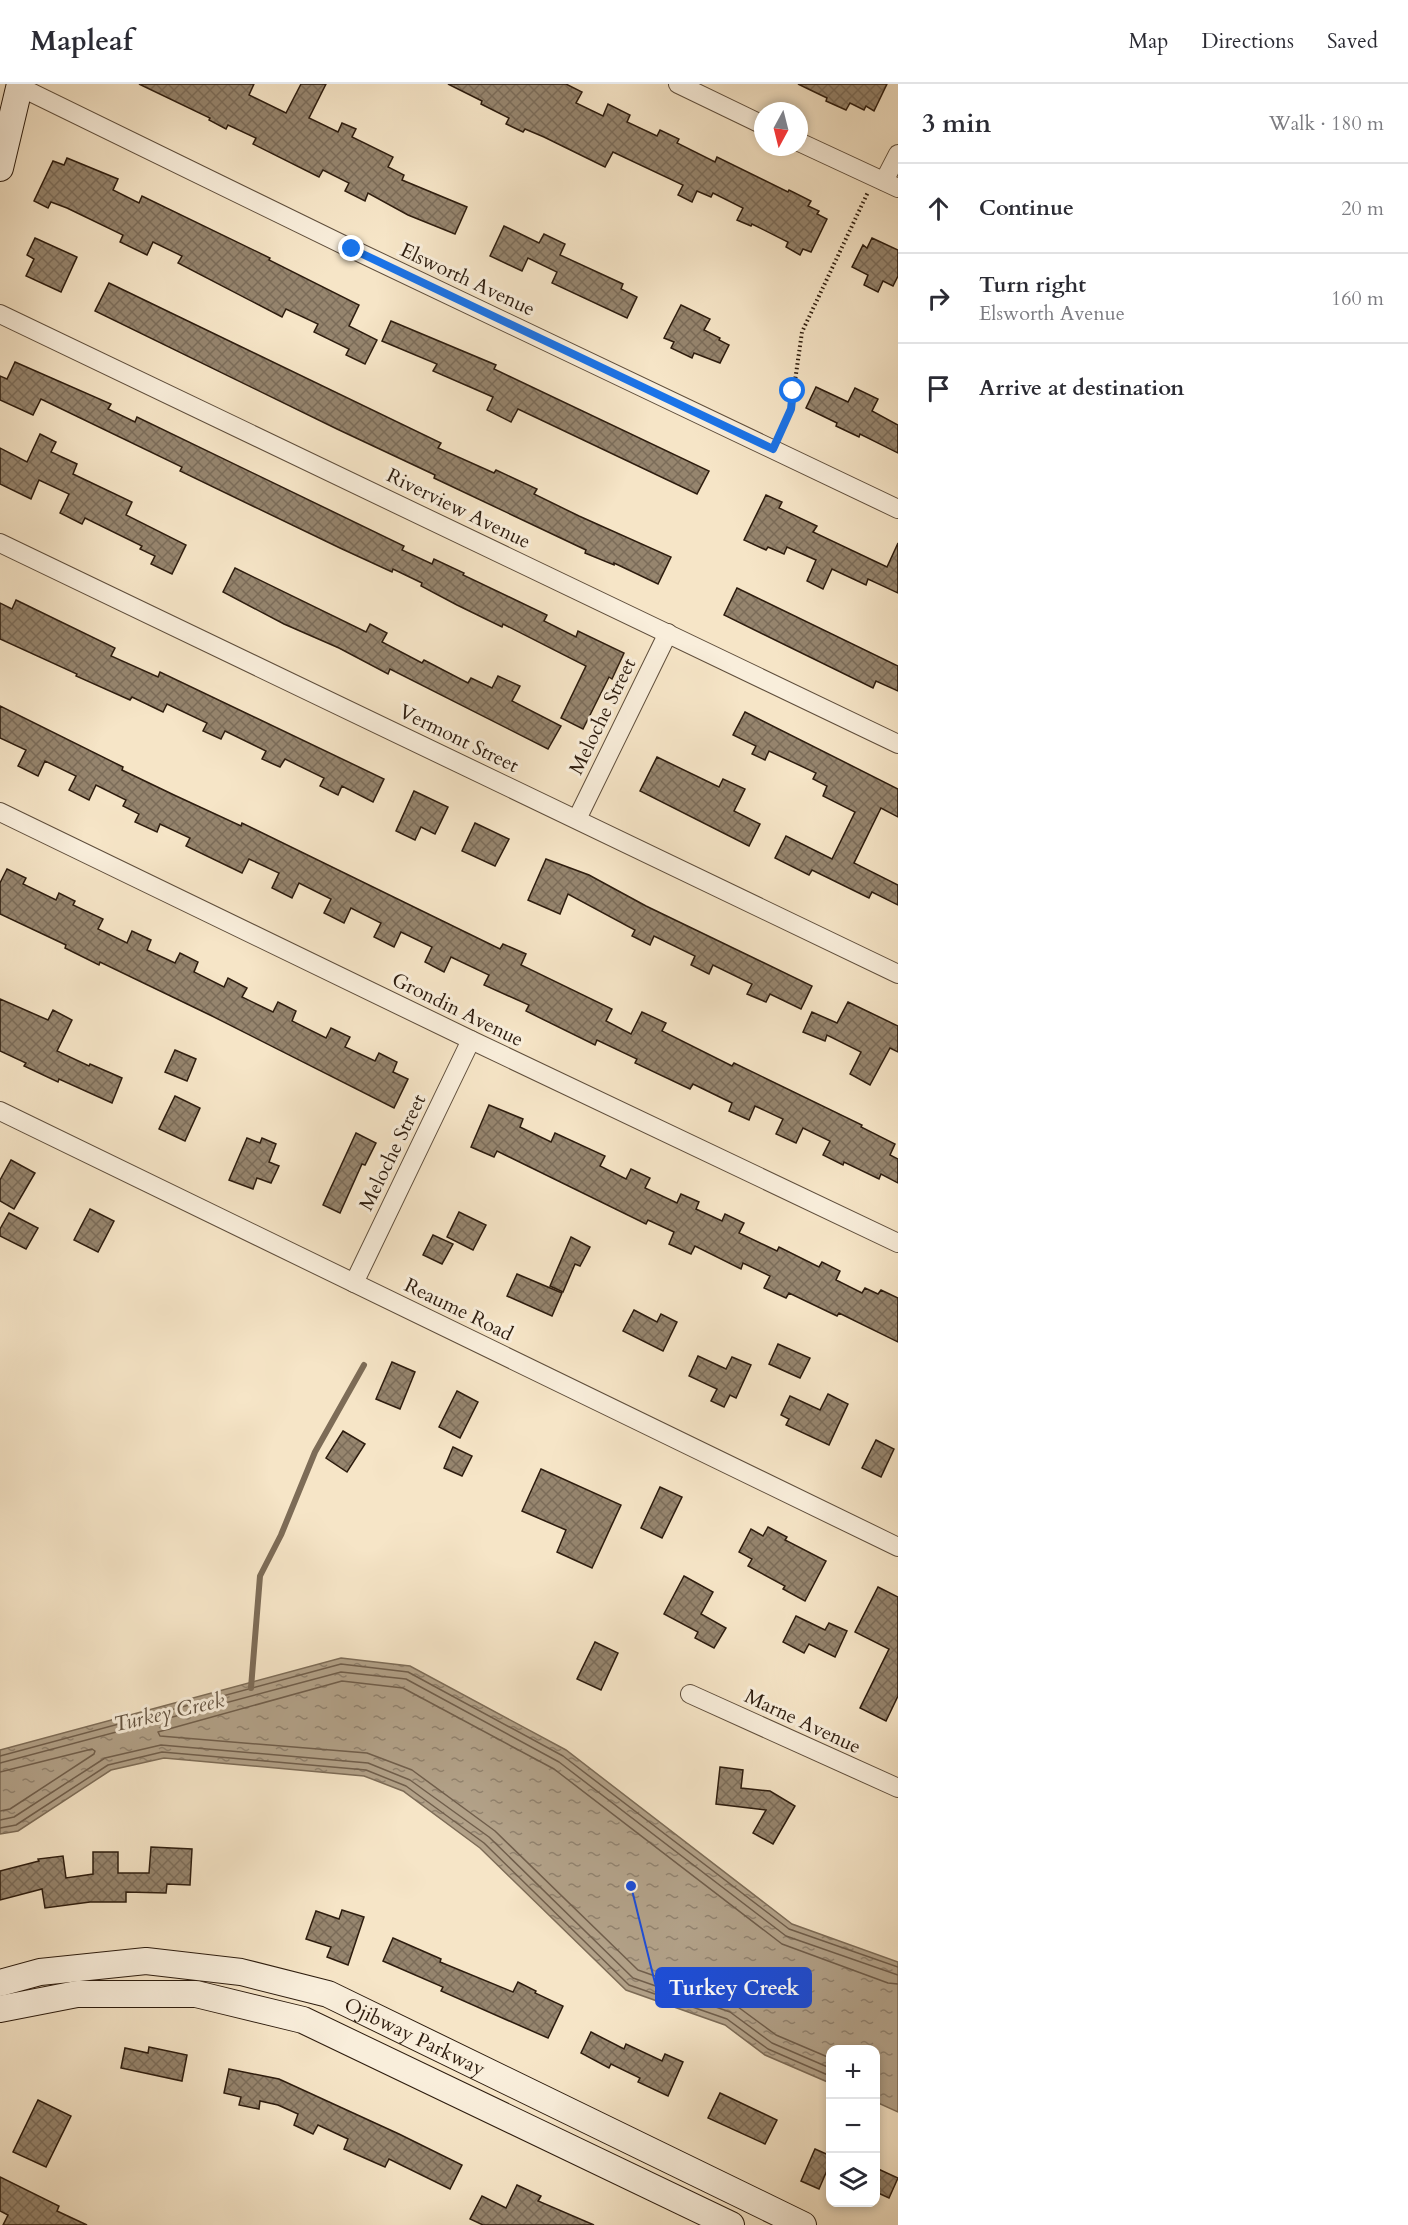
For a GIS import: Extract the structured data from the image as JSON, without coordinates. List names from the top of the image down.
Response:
{
  "streets": {
    "main road": ["Ojibway Parkway"],
    "street": [
      "Elsworth Avenue",
      "Riverview Avenue",
      "Meloche Street",
      "Vermont Street",
      "Grondin Avenue",
      "Reaume Road",
      "Marne Avenue"
    ]
  },
  "crossings": [
    ["Riverview Avenue", "Meloche Street"],
    ["Meloche Street", "Vermont Street"],
    ["Meloche Street", "Grondin Avenue"],
    ["Meloche Street", "Reaume Road"]
  ],
  "water": ["Turkey Creek"],
  "places": ["Turkey Creek"],
  "north": "bottom",
  "page": {
    "header": "Mapleaf",
    "nav": ["Map", "Directions", "Saved"],
    "heading": ["3 min", "Walk · 180 m"],
    "list": [
      ["Continue", "20 m"],
      ["Turn right", "Elsworth Avenue", "160 m"],
      "Arrive at destination"
    ],
    "map_buttons": ["+", "−"]
  }
}
